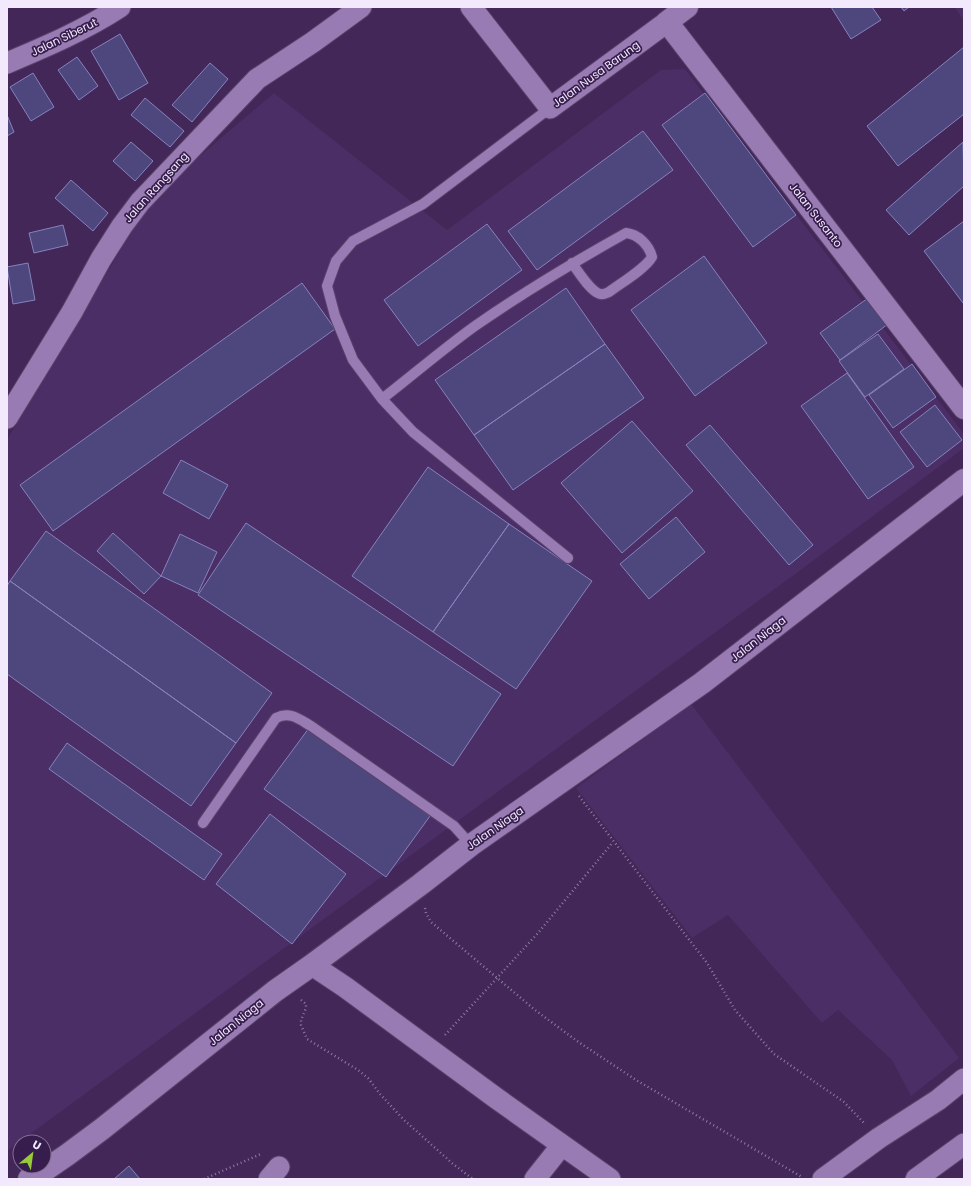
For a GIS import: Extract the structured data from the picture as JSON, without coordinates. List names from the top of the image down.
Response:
{
  "streets": {
    "street": [
      "Jalan Siberut",
      "Jalan Nusa Barung",
      "Jalan Rangsang",
      "Jalan Susanto",
      "Jalan Niaga"
    ]
  },
  "crossings": [
    ["Jalan Nusa Barung", "Jalan Susanto"]
  ],
  "north": "top right"
}
